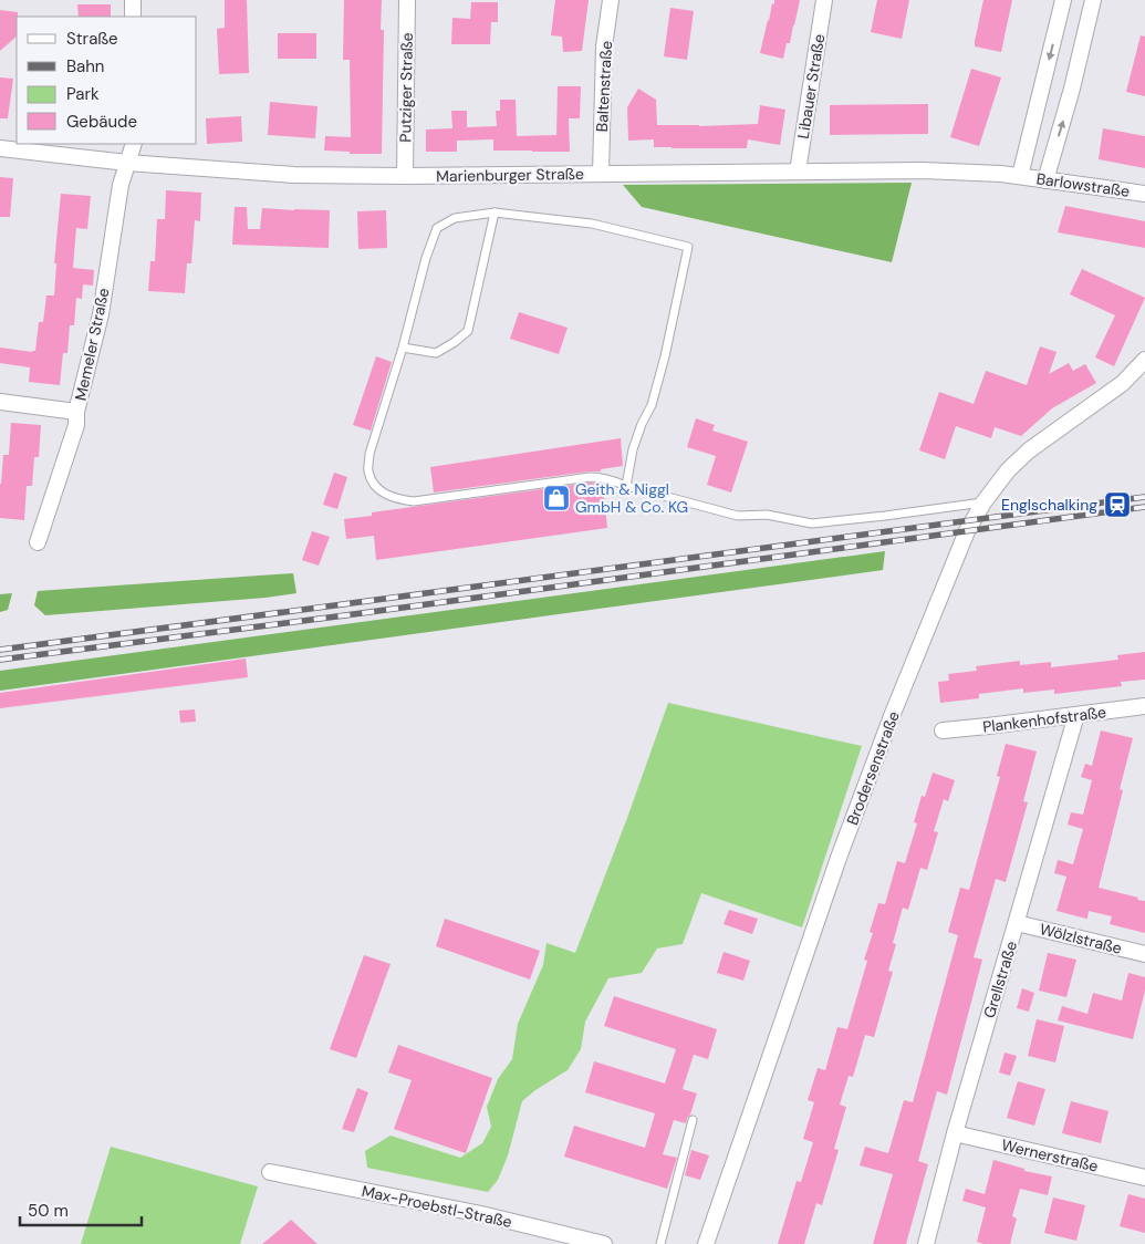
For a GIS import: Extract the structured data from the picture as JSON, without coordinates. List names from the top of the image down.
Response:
{
  "streets": {
    "street": [
      "Baltenstraße",
      "Libauer Straße",
      "Putziger Straße",
      "Marienburger Straße",
      "Barlowstraße",
      "Memeler Straße",
      "Plankenhofstraße",
      "Brodersenstraße",
      "Wölzlstraße",
      "Grellstraße",
      "Wernerstraße",
      "Max-Proebstl-Straße"
    ]
  },
  "crossings": [
    ["Baltenstraße", "Marienburger Straße"],
    ["Libauer Straße", "Marienburger Straße"],
    ["Putziger Straße", "Marienburger Straße"],
    ["Marienburger Straße", "Barlowstraße"],
    ["Marienburger Straße", "Memeler Straße"],
    ["Plankenhofstraße", "Grellstraße"],
    ["Wölzlstraße", "Grellstraße"],
    ["Grellstraße", "Wernerstraße"]
  ],
  "places": {
    "shop": ["Geith & Niggl GmbH & Co. KG"],
    "station": ["Englschalking"]
  },
  "legend": [
    "Straße",
    "Bahn",
    "Park",
    "Gebäude"
  ],
  "scale_bar": "50 m"
}
